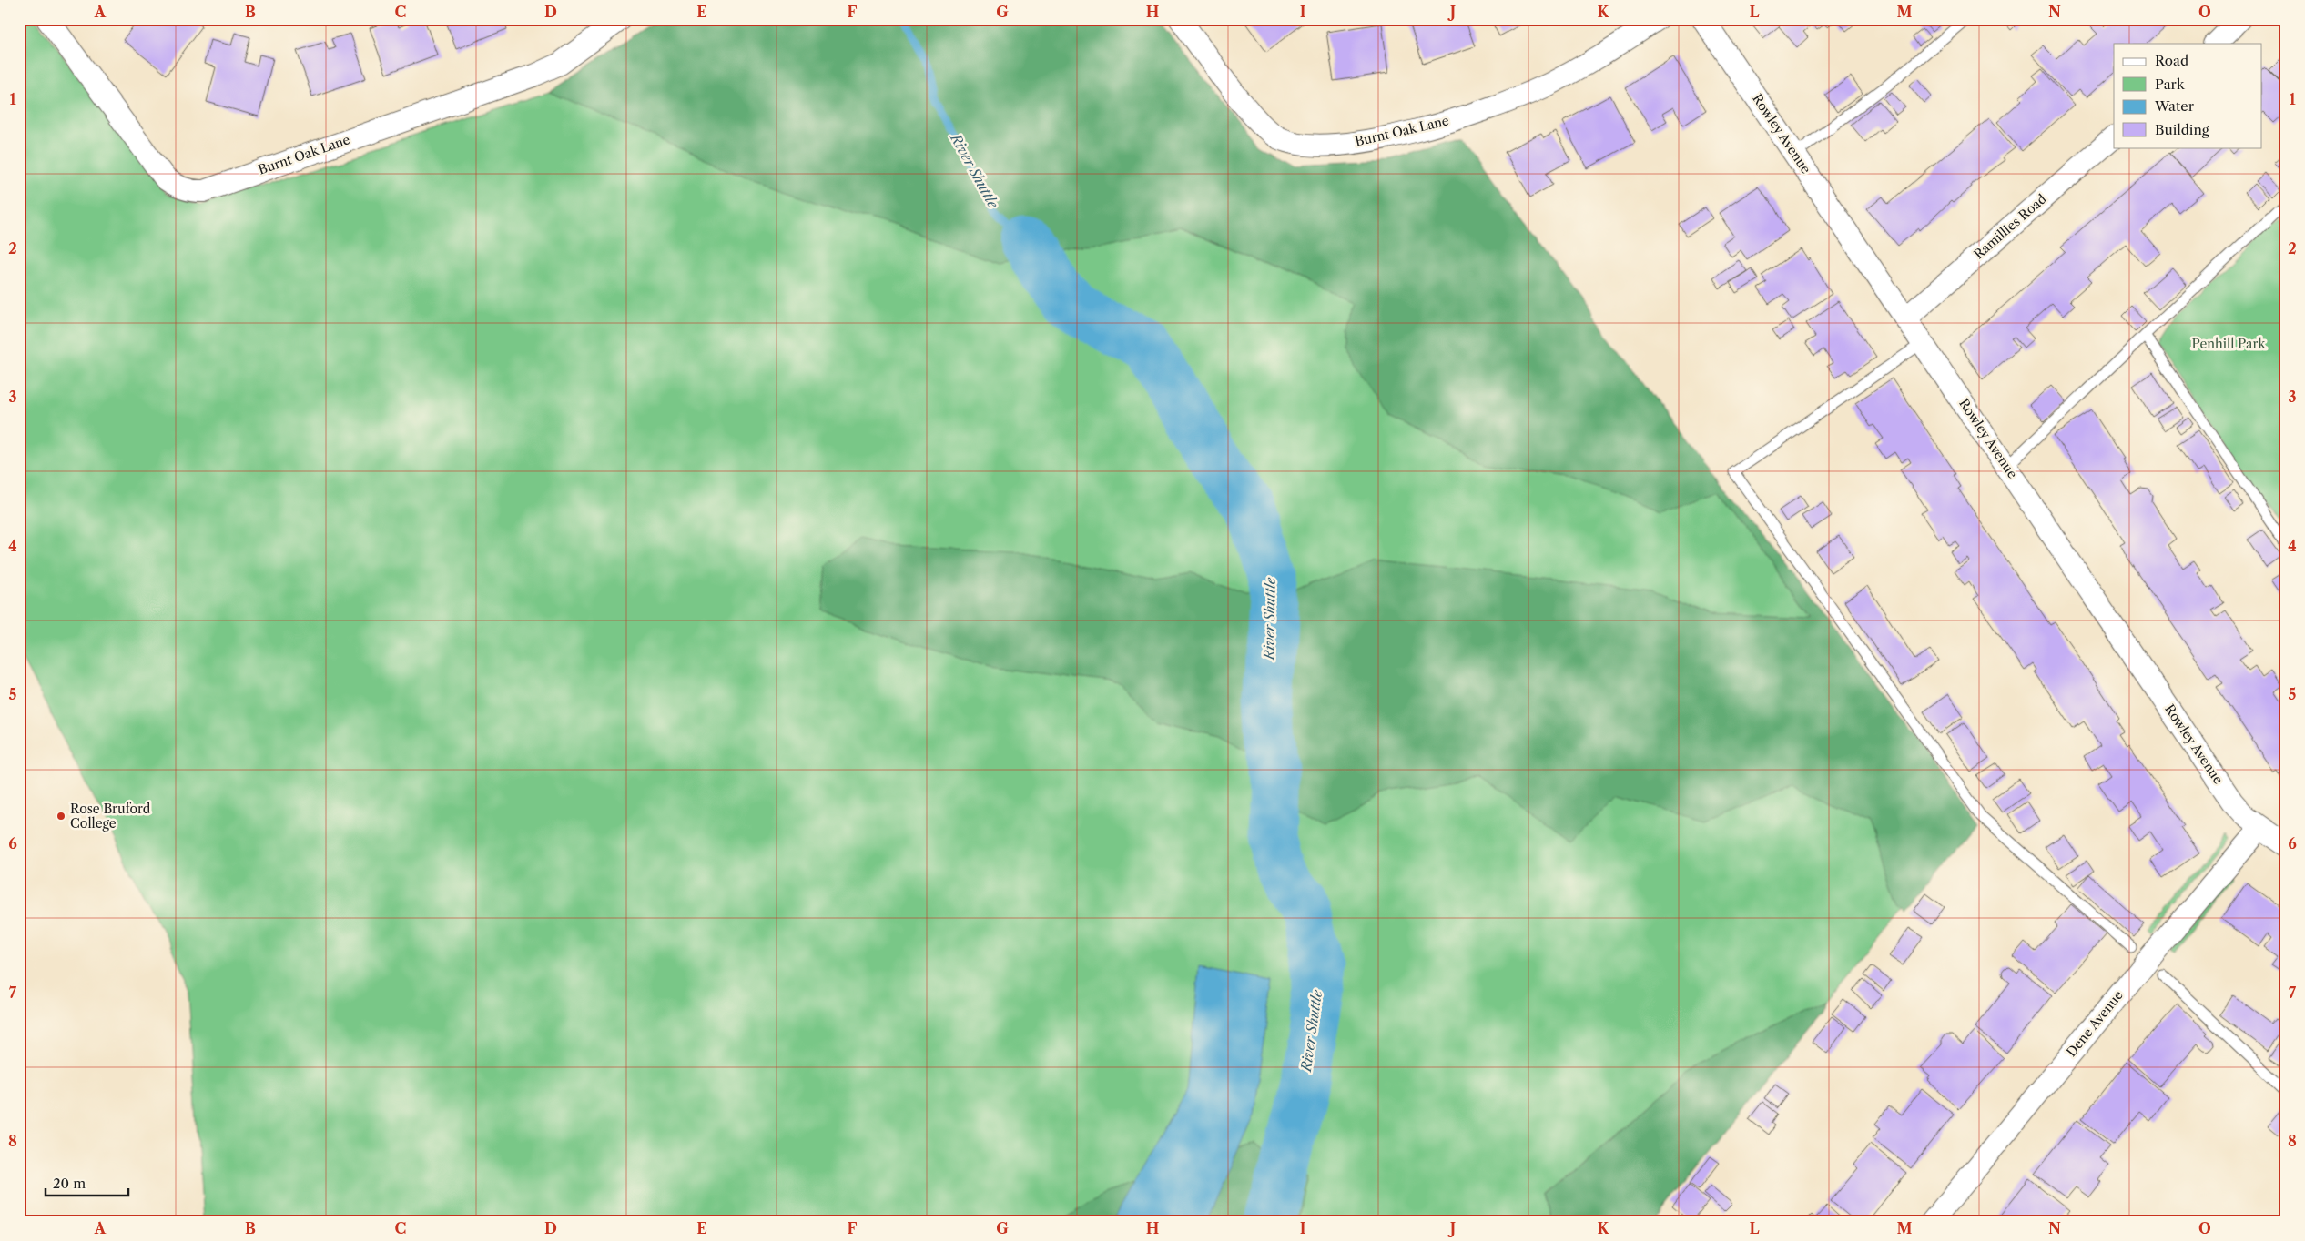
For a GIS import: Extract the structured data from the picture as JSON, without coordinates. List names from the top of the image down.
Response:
{
  "streets": {
    "street": [
      "Burnt Oak Lane",
      "Rowley Avenue",
      "Ramillies Road",
      "Dene Avenue"
    ]
  },
  "crossings": [
    ["Rowley Avenue", "Ramillies Road"],
    ["Rowley Avenue", "Dene Avenue"]
  ],
  "water": ["River Shuttle"],
  "parks": ["Penhill Park"],
  "places": ["Rose Bruford College"],
  "legend": [
    "Road",
    "Park",
    "Water",
    "Building"
  ],
  "scale_bar": "20 m",
  "grid": {
    "columns": [
      "A",
      "B",
      "C",
      "D",
      "E",
      "F",
      "G",
      "H",
      "I",
      "J",
      "K",
      "L",
      "M",
      "N",
      "O"
    ],
    "rows": [
      "1",
      "2",
      "3",
      "4",
      "5",
      "6",
      "7",
      "8"
    ]
  }
}
